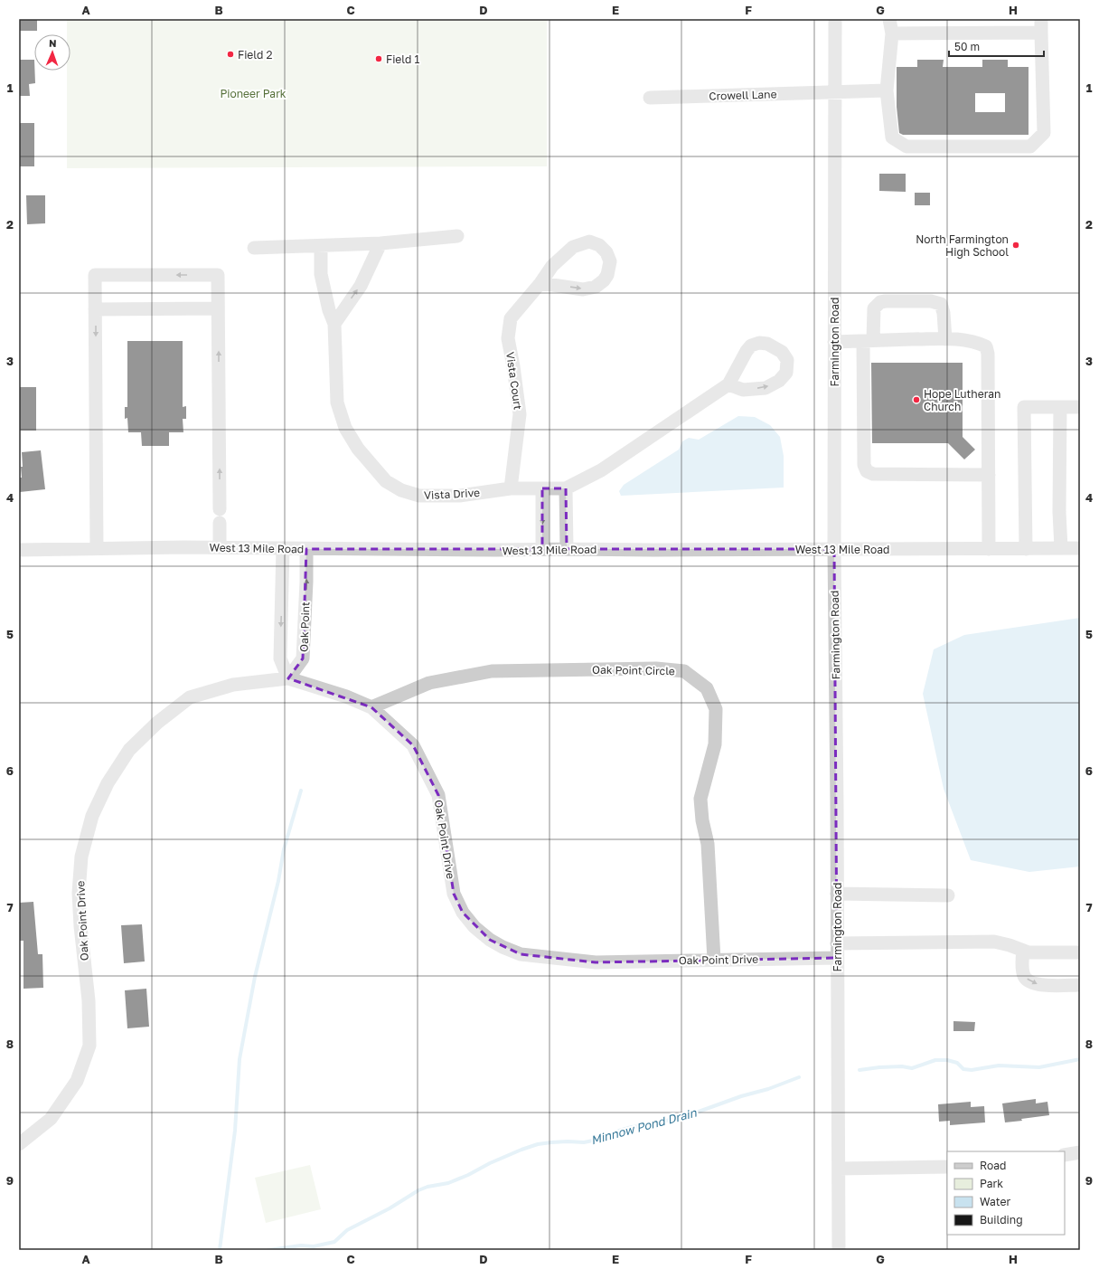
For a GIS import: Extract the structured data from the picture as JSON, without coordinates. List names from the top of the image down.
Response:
{
  "streets": {
    "street": [
      "Crowell Lane",
      "Farmington Road",
      "Vista Court",
      "Vista Drive",
      "West 13 Mile Road",
      "Oak Point",
      "Oak Point Circle",
      "Oak Point Drive"
    ]
  },
  "crossings": [
    ["Crowell Lane", "Farmington Road"],
    ["Farmington Road", "West 13 Mile Road"],
    ["Farmington Road", "Oak Point Drive"],
    ["Vista Court", "Vista Drive"],
    ["West 13 Mile Road", "Oak Point"],
    ["Oak Point", "Oak Point Drive"],
    ["Oak Point Circle", "Oak Point Drive"]
  ],
  "water": ["Minnow Pond Drain"],
  "parks": ["Pioneer Park"],
  "places": [
    "Field 2",
    "Field 1",
    "North Farmington High School",
    "Hope Lutheran Church"
  ],
  "legend": [
    "Road",
    "Park",
    "Water",
    "Building"
  ],
  "scale_bar": "50 m",
  "north": "top",
  "grid": {
    "columns": [
      "A",
      "B",
      "C",
      "D",
      "E",
      "F",
      "G",
      "H"
    ],
    "rows": [
      "1",
      "2",
      "3",
      "4",
      "5",
      "6",
      "7",
      "8",
      "9"
    ]
  }
}
